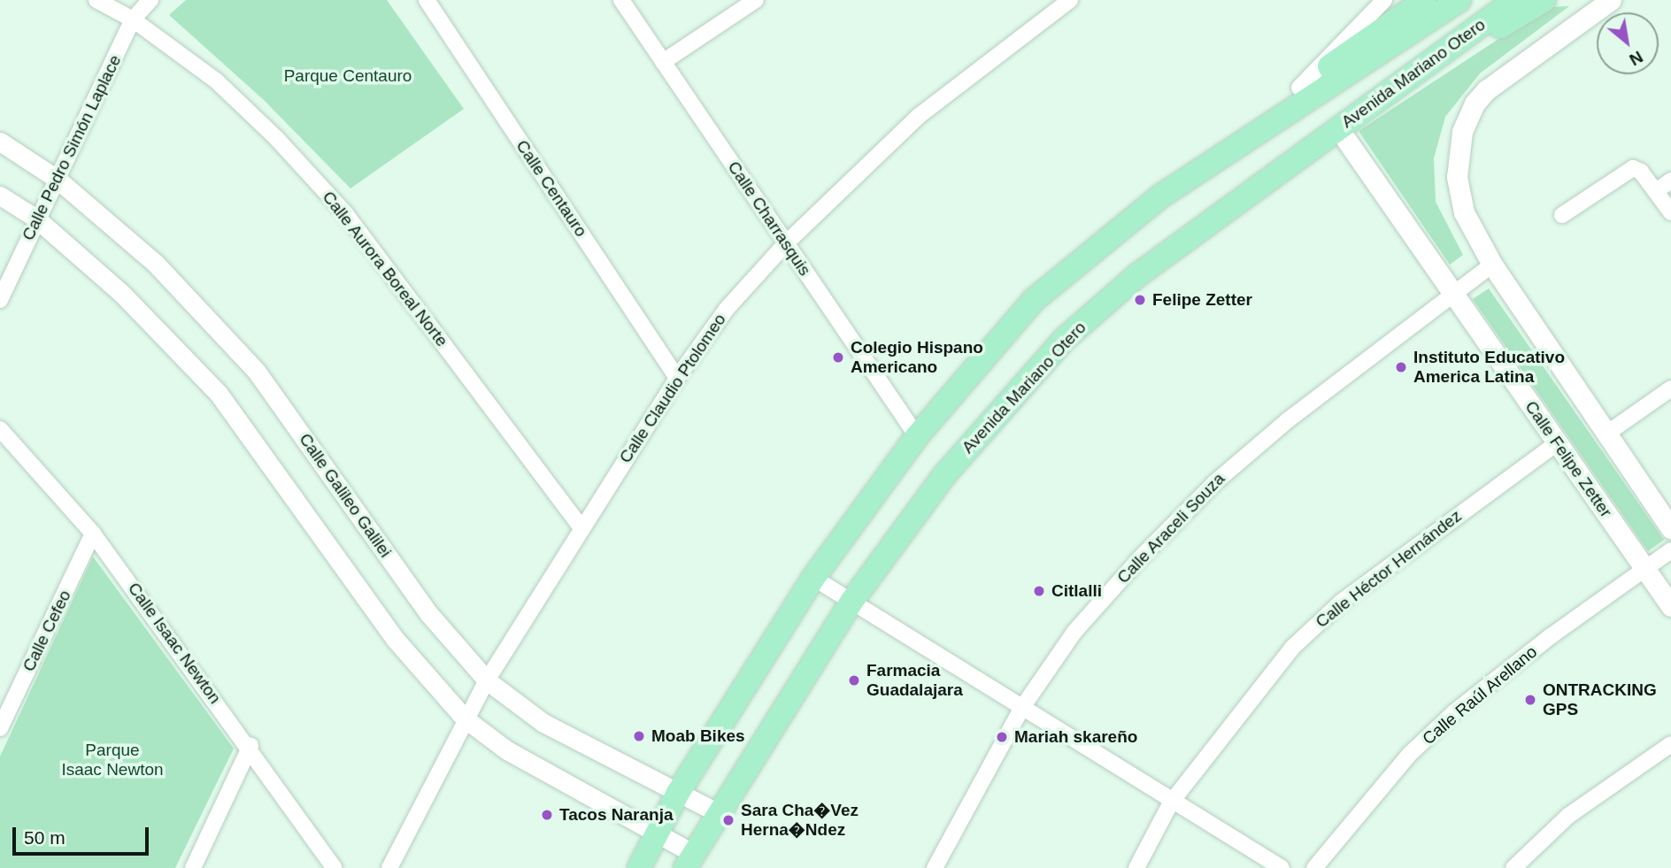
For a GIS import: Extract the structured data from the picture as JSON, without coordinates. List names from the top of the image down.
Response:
{
  "streets": {
    "main road": ["Avenida Mariano Otero", "Calle Felipe Zetter"],
    "street": [
      "Calle Pedro Simón Laplace",
      "Calle Centauro",
      "Calle Charrasquis",
      "Calle Aurora Boreal Norte",
      "Calle Claudio Ptolomeo",
      "Calle Galileo Galilei",
      "Calle Araceli Souza",
      "Calle Héctor Hernández",
      "Calle Cefeo",
      "Calle Isaac Newton",
      "Calle Raúl Arellano"
    ]
  },
  "crossings": [
    ["Avenida Mariano Otero", "Calle Charrasquis"],
    ["Avenida Mariano Otero", "Calle Felipe Zetter"],
    ["Avenida Mariano Otero", "Calle Galileo Galilei"],
    ["Calle Pedro Simón Laplace", "Calle Aurora Boreal Norte"],
    ["Calle Pedro Simón Laplace", "Calle Galileo Galilei"],
    ["Calle Centauro", "Calle Claudio Ptolomeo"],
    ["Calle Charrasquis", "Calle Claudio Ptolomeo"],
    ["Calle Aurora Boreal Norte", "Calle Claudio Ptolomeo"],
    ["Calle Claudio Ptolomeo", "Calle Galileo Galilei"],
    ["Calle Felipe Zetter", "Calle Araceli Souza"],
    ["Calle Felipe Zetter", "Calle Héctor Hernández"],
    ["Calle Felipe Zetter", "Calle Raúl Arellano"],
    ["Calle Cefeo", "Calle Isaac Newton"]
  ],
  "parks": ["Parque Centauro", "Parque Isaac Newton"],
  "places": [
    "Felipe Zetter",
    "Colegio Hispano Americano",
    "Instituto Educativo America Latina",
    "Citlalli",
    "Farmacia Guadalajara",
    "ONTRACKING GPS",
    "Moab Bikes",
    "Mariah skareño",
    "Tacos Naranja",
    "Sara Cha�Vez Herna�Ndez"
  ],
  "scale_bar": "50 m",
  "north": "bottom right"
}
